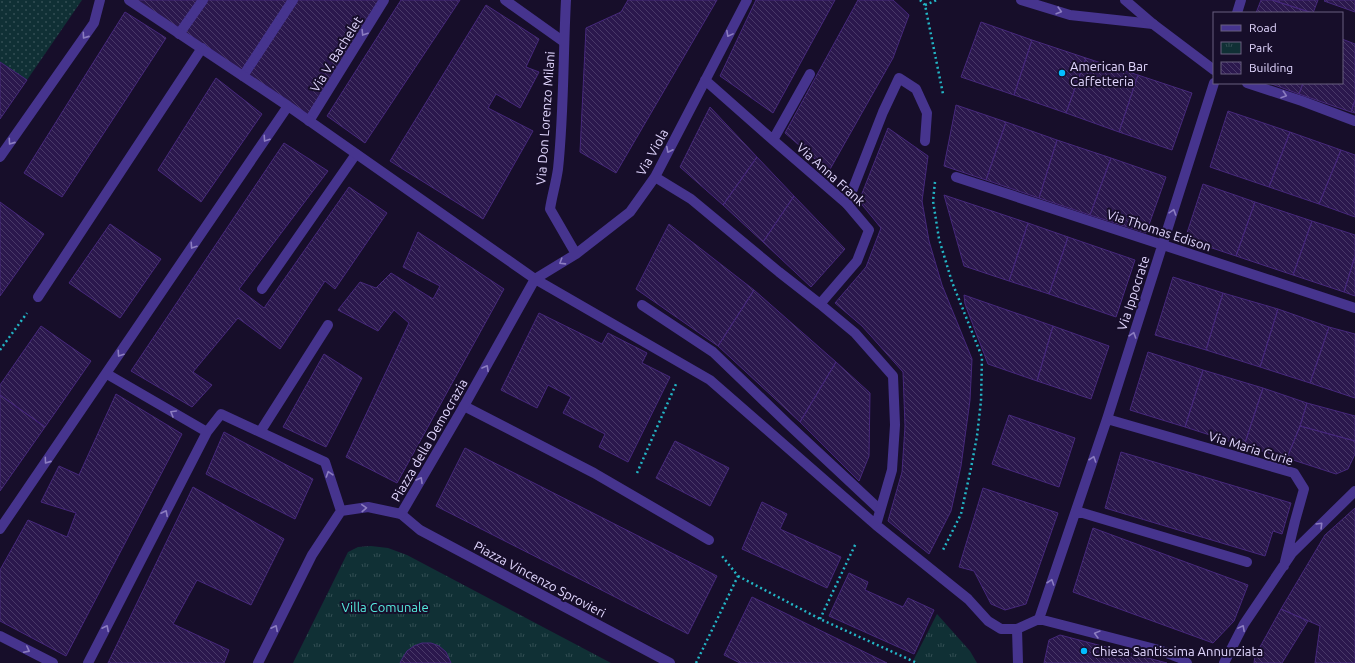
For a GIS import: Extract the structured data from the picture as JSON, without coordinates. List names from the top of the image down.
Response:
{
  "streets": {
    "street": [
      "Via V. Bachelet",
      "Via Don Lorenzo Milani",
      "Via Viola",
      "Via Anna Frank",
      "Via Thomas Edison",
      "Via Ippocrate",
      "Piazza della Democrazia",
      "Via Maria Curie",
      "Piazza Vincenzo Sprovieri"
    ]
  },
  "crossings": [
    ["Via Don Lorenzo Milani", "Via Viola"],
    ["Via Viola", "Via Anna Frank"],
    ["Via Viola", "Piazza della Democrazia"],
    ["Via Thomas Edison", "Via Ippocrate"],
    ["Via Ippocrate", "Via Maria Curie"],
    ["Piazza della Democrazia", "Piazza Vincenzo Sprovieri"]
  ],
  "one_way": ["Via Viola", "Via Ippocrate", "Piazza della Democrazia"],
  "parks": ["Villa Comunale"],
  "places": ["American Bar Caffetteria", "Chiesa Santissima Annunziata"],
  "legend": ["Road", "Park", "Building"]
}
